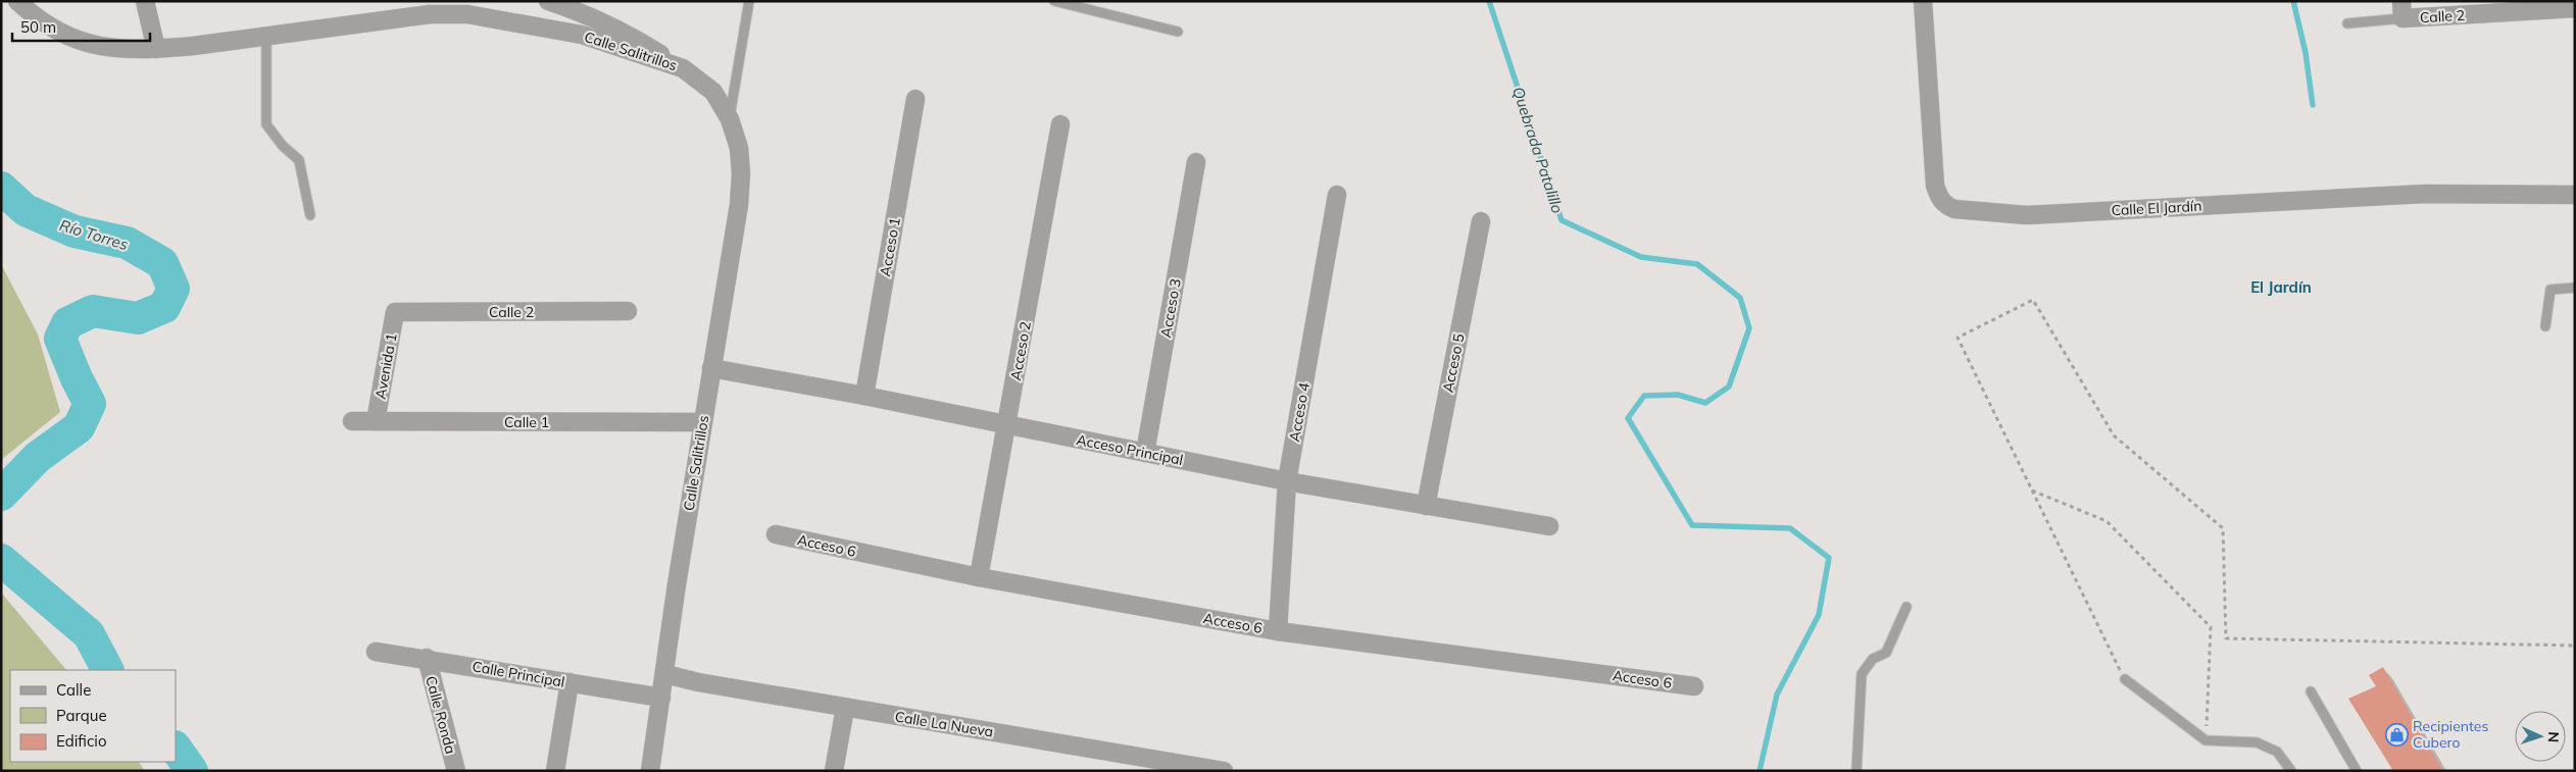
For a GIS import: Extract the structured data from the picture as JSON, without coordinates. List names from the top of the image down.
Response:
{
  "streets": {
    "street": [
      "Calle 2",
      "Calle Salitrillos",
      "Calle El Jardín",
      "Acceso 1",
      "Acceso 3",
      "Acceso 2",
      "Acceso 5",
      "Avenida 1",
      "Acceso 4",
      "Calle 1",
      "Acceso Principal",
      "Acceso 6",
      "Calle Principal",
      "Calle Ronda",
      "Calle La Nueva"
    ]
  },
  "crossings": [
    ["Calle 2", "Avenida 1"],
    ["Calle Salitrillos", "Calle 1"],
    ["Calle Salitrillos", "Acceso Principal"],
    ["Calle Salitrillos", "Calle Principal"],
    ["Calle Salitrillos", "Calle La Nueva"],
    ["Acceso 1", "Acceso Principal"],
    ["Acceso 3", "Acceso Principal"],
    ["Acceso 2", "Acceso Principal"],
    ["Acceso 2", "Acceso 6"],
    ["Acceso 5", "Acceso Principal"],
    ["Avenida 1", "Calle 1"],
    ["Acceso 4", "Acceso Principal"],
    ["Acceso 4", "Acceso 6"],
    ["Calle Principal", "Calle Ronda"]
  ],
  "districts": ["El Jardín"],
  "water": ["Quebrada Patalillo", "Río Torres"],
  "places": {
    "shop": ["Recipientes Cubero"]
  },
  "legend": ["Calle", "Parque", "Edificio"],
  "scale_bar": "50 m",
  "north": "right"
}
